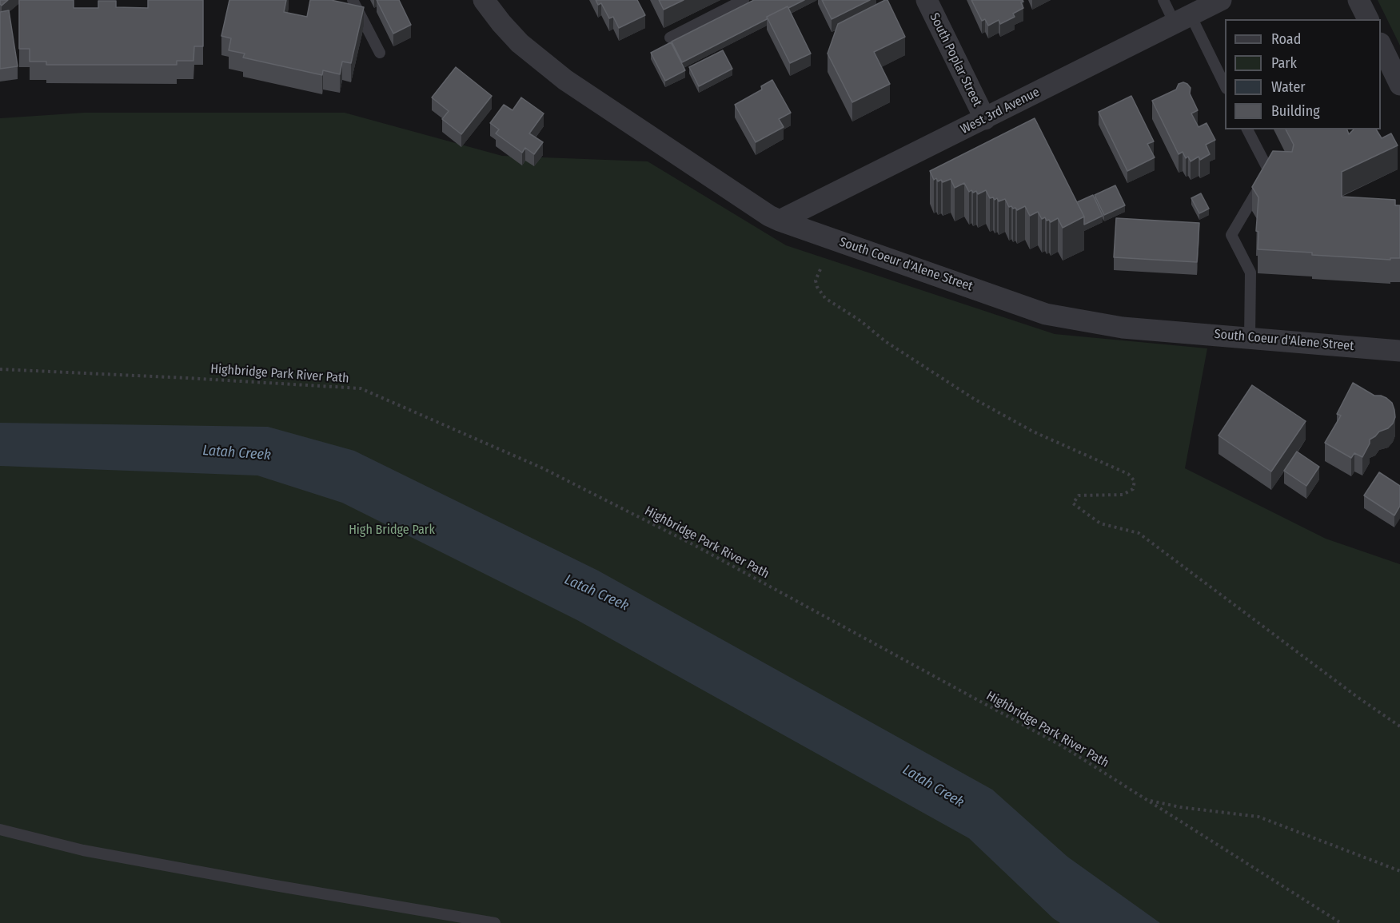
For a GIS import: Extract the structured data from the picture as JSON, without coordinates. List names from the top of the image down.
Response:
{
  "streets": {
    "street": ["South Poplar Street", "West 3rd Avenue", "South Coeur d'Alene Street"],
    "path": ["Highbridge Park River Path"]
  },
  "crossings": [
    ["South Poplar Street", "West 3rd Avenue"],
    ["West 3rd Avenue", "South Coeur d'Alene Street"]
  ],
  "water": ["Latah Creek"],
  "parks": ["High Bridge Park"],
  "legend": [
    "Road",
    "Park",
    "Water",
    "Building"
  ]
}
